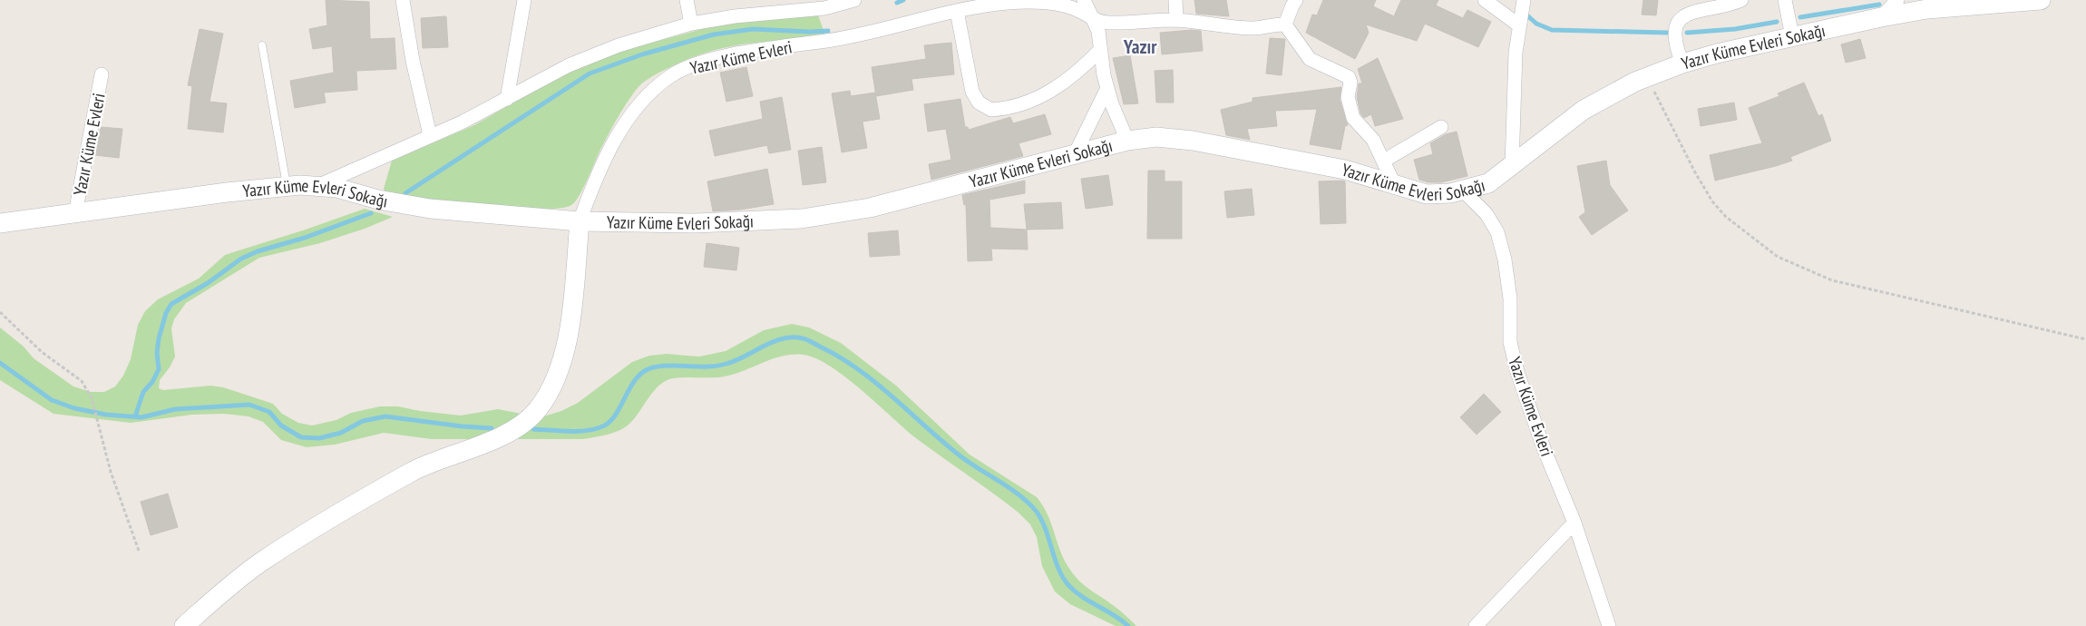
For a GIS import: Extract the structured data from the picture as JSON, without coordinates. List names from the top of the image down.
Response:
{
  "streets": {
    "street": ["Yazır Küme Evleri Sokağı", "Yazır Küme Evleri"]
  },
  "crossings": [
    ["Yazır Küme Evleri Sokağı", "Yazır Küme Evleri"]
  ],
  "districts": ["Yazır"]
}
